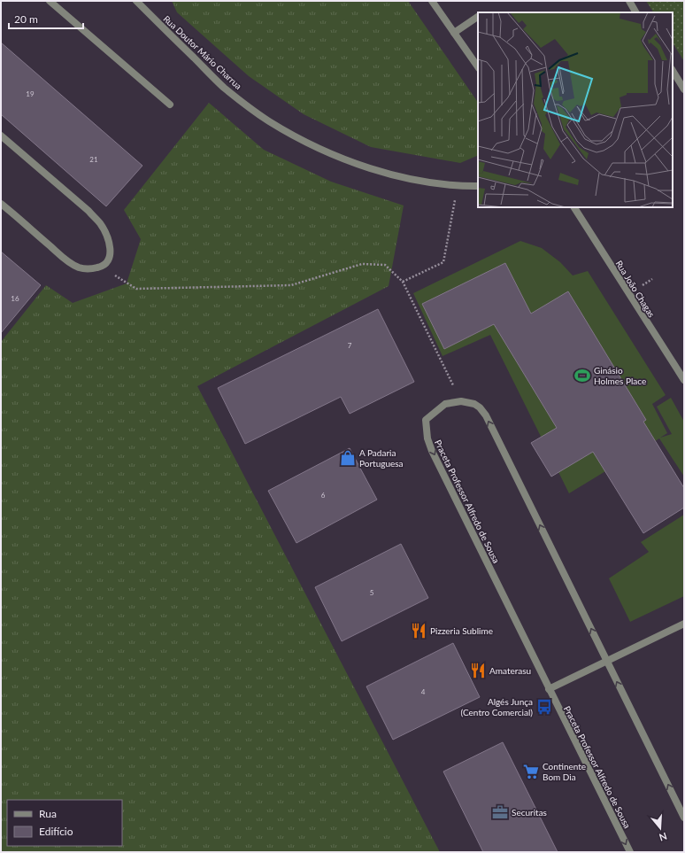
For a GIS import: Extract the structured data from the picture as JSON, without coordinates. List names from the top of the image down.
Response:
{
  "streets": {
    "street": ["Rua Doutor Mário Charrua", "Rua João Chagas", "Praceta Professor Alfredo de Sousa"]
  },
  "one_way": ["Praceta Professor Alfredo de Sousa"],
  "places": {
    "sports": ["Ginásio Holmes Place"],
    "shop": ["A Padaria Portuguesa"],
    "restaurant": ["Pizzeria Sublime", "Amaterasu"],
    "bus stop": ["Algés Junça (Centro Comercial)"],
    "supermarket": ["Continente Bom Dia"],
    "office": ["Securitas"]
  },
  "house_numbers": [
    "19",
    "21",
    "16",
    "7",
    "6",
    "5",
    "4"
  ],
  "legend": ["Rua", "Edifício"],
  "scale_bar": "20 m",
  "north": "bottom"
}
